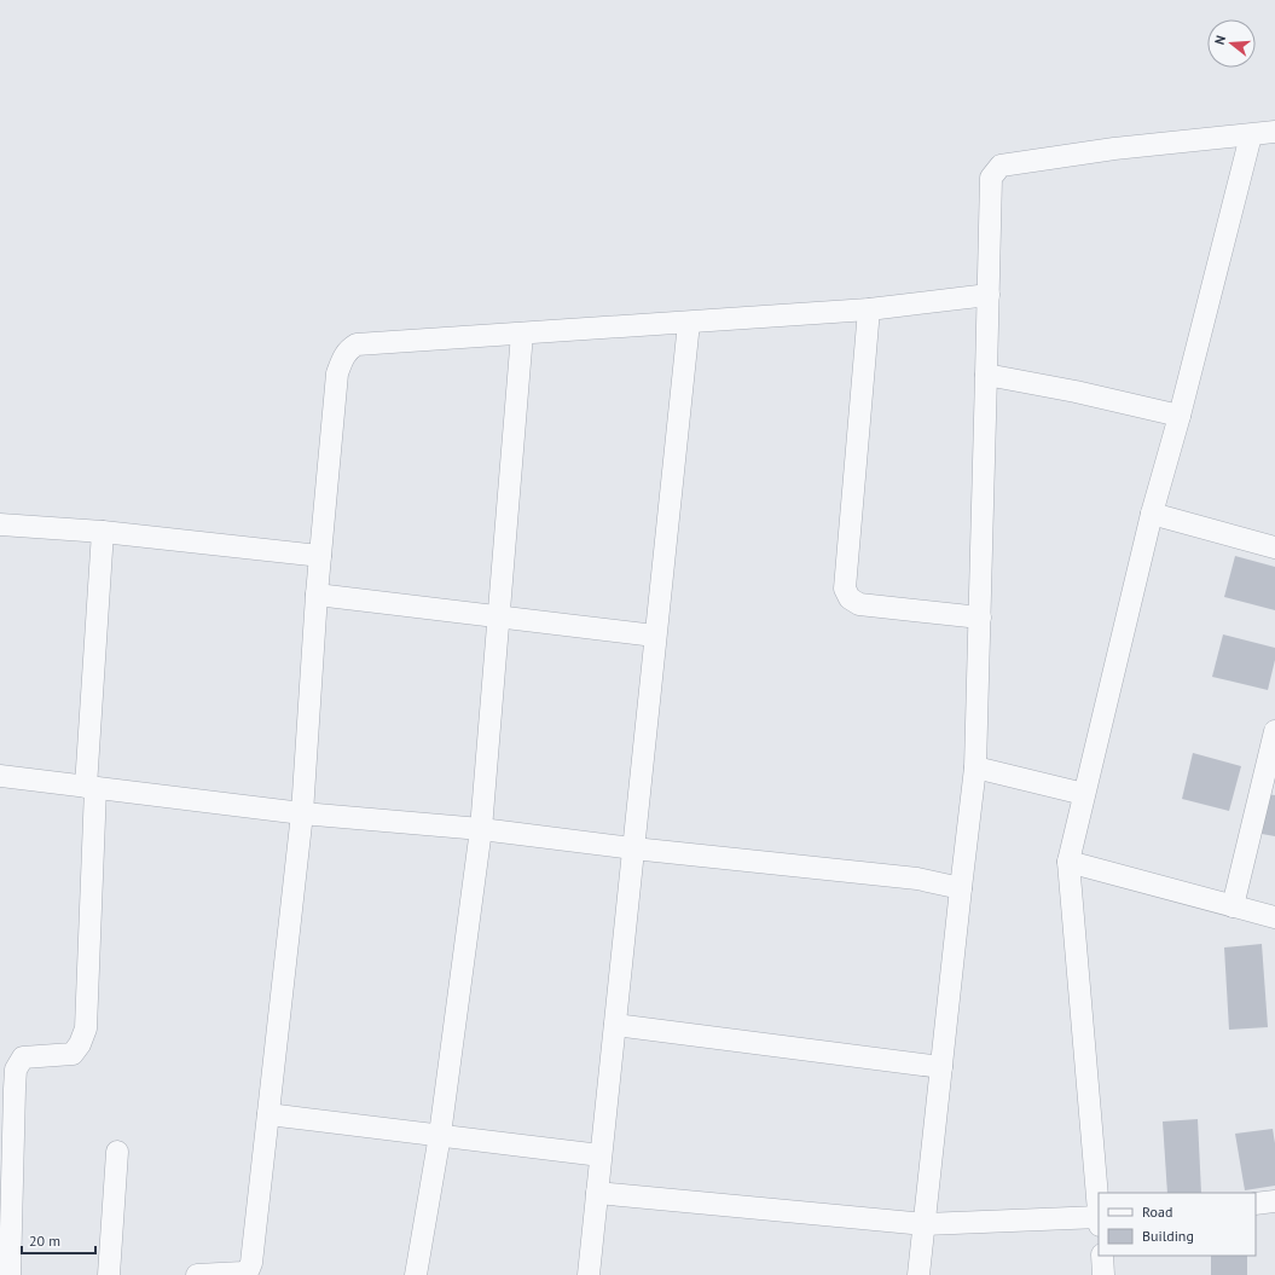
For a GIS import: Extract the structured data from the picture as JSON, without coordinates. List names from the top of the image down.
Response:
{
  "legend": ["Road", "Building"],
  "scale_bar": "20 m",
  "north": "left"
}
